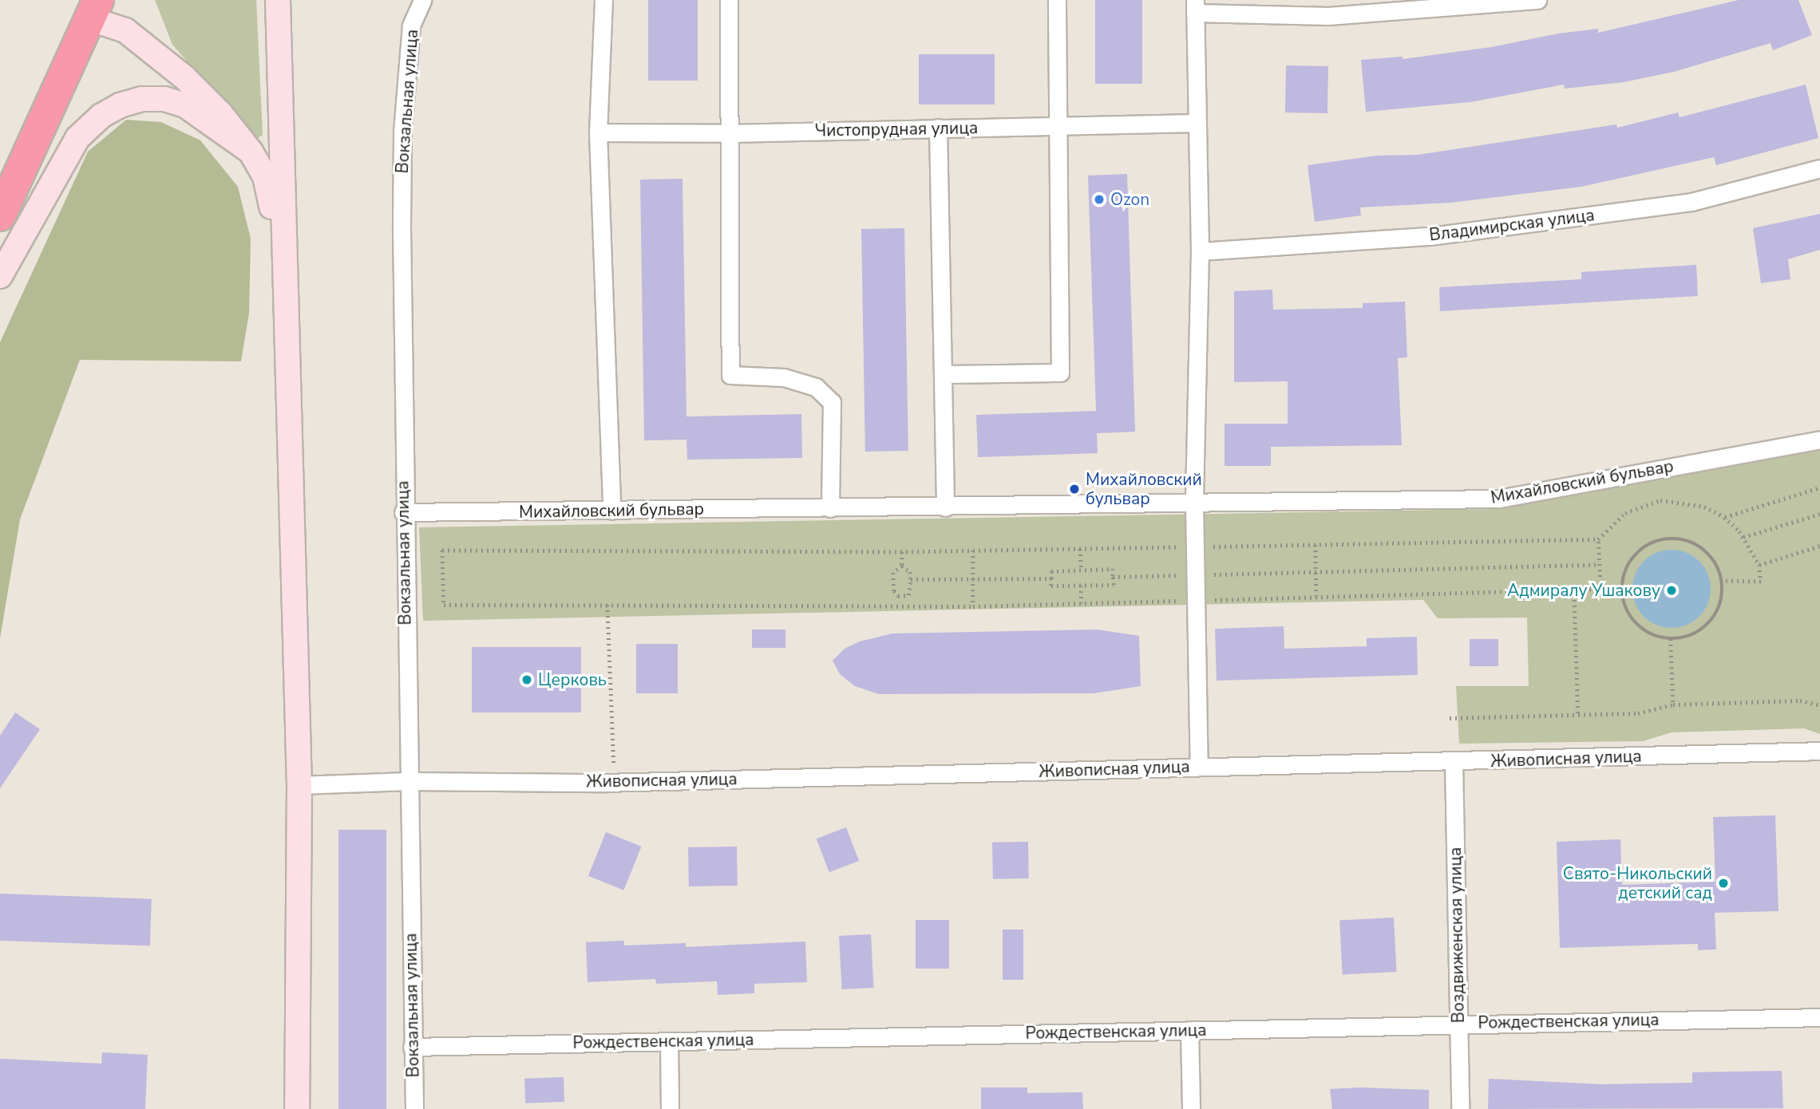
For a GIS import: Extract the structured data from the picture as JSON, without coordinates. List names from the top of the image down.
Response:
{
  "streets": {
    "street": [
      "Вокзальная улица",
      "Чистопрудная улица",
      "Владимирская улица",
      "Михайловский бульвар",
      "Живописная улица",
      "Воздвиженская улица",
      "Рождественская улица"
    ]
  },
  "crossings": [
    ["Вокзальная улица", "Михайловский бульвар"],
    ["Вокзальная улица", "Живописная улица"],
    ["Вокзальная улица", "Рождественская улица"],
    ["Живописная улица", "Воздвиженская улица"],
    ["Воздвиженская улица", "Рождественская улица"]
  ],
  "places": [
    "Ozon",
    "Михайловский бульвар",
    "Адмиралу Ушакову",
    "Церковь",
    "Свято-Никольский детский сад"
  ]
}
